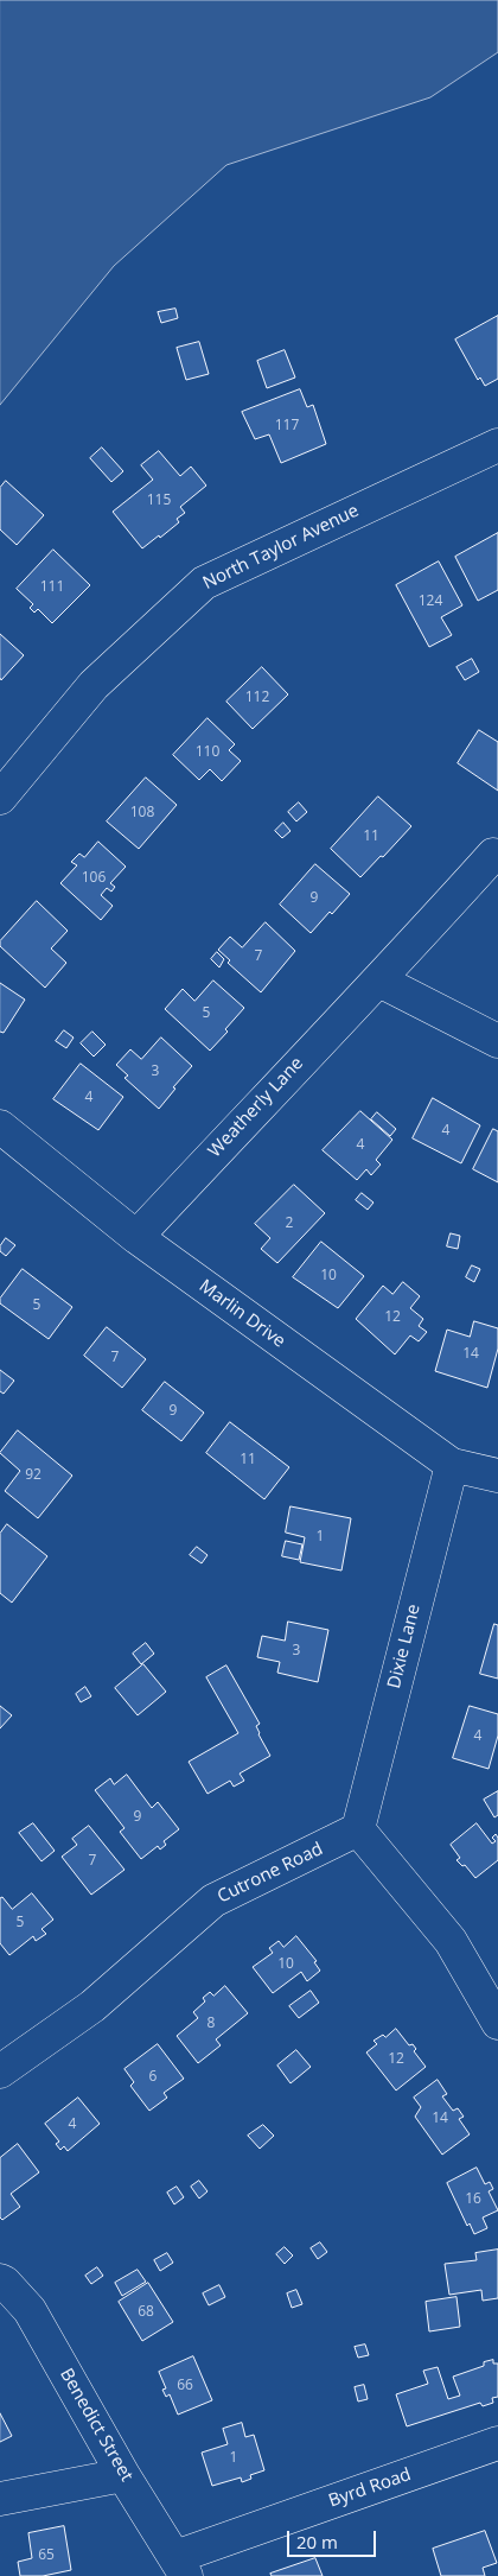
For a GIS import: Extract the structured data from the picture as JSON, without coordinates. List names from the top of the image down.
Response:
{
  "streets": {
    "street": [
      "North Taylor Avenue",
      "Weatherly Lane",
      "Marlin Drive",
      "Dixie Lane",
      "Cutrone Road",
      "Benedict Street",
      "Byrd Road"
    ]
  },
  "crossings": [
    ["Weatherly Lane", "Marlin Drive"],
    ["Marlin Drive", "Dixie Lane"],
    ["Dixie Lane", "Cutrone Road"],
    ["Benedict Street", "Byrd Road"]
  ],
  "house_numbers": [
    "117",
    "115",
    "111",
    "124",
    "112",
    "110",
    "108",
    "11",
    "106",
    "9",
    "7",
    "5",
    "3",
    "4",
    "4",
    "4",
    "2",
    "10",
    "5",
    "12",
    "14",
    "7",
    "9",
    "11",
    "92",
    "1",
    "3",
    "4",
    "9",
    "7",
    "5",
    "10",
    "8",
    "12",
    "6",
    "14",
    "4",
    "16",
    "68",
    "66",
    "1",
    "65"
  ],
  "scale_bar": "20 m"
}
